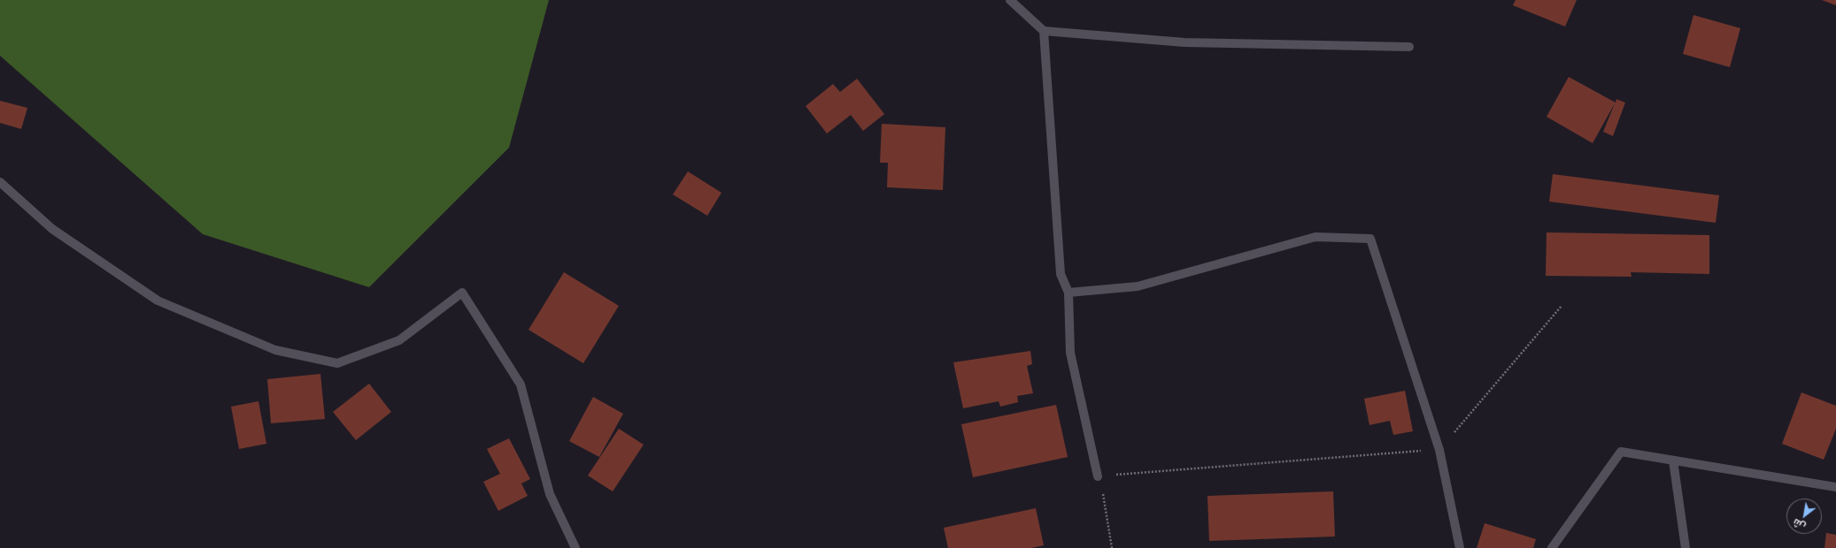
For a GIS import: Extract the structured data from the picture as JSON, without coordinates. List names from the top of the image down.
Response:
{
  "north": "bottom left"
}
